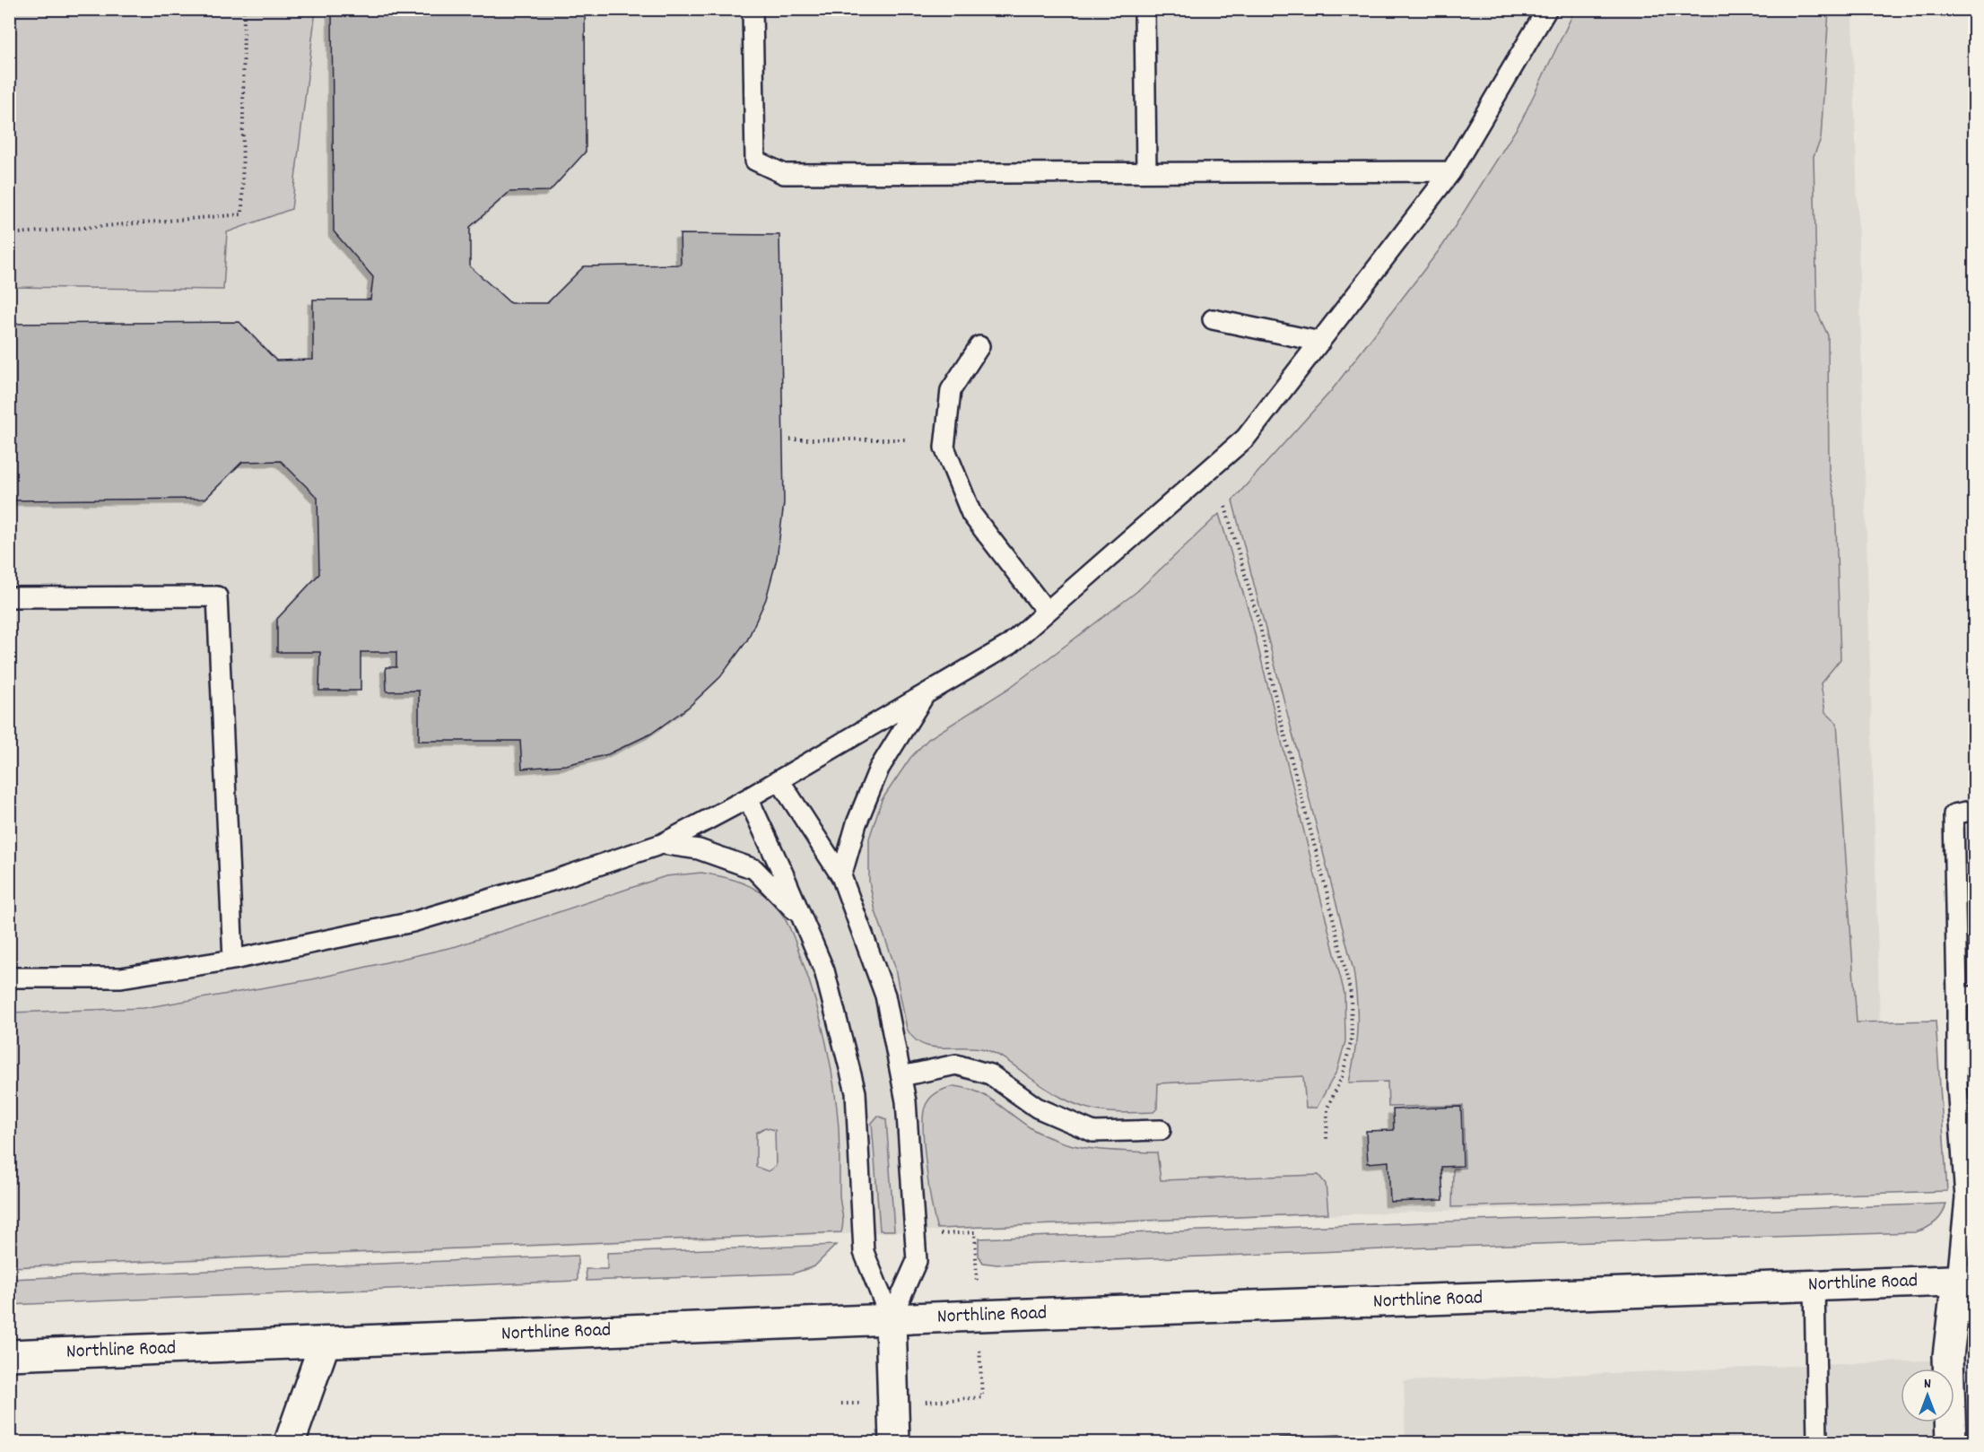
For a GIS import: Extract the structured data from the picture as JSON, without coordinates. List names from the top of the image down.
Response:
{
  "streets": {
    "main road": ["Northline Road"]
  },
  "north": "top"
}
